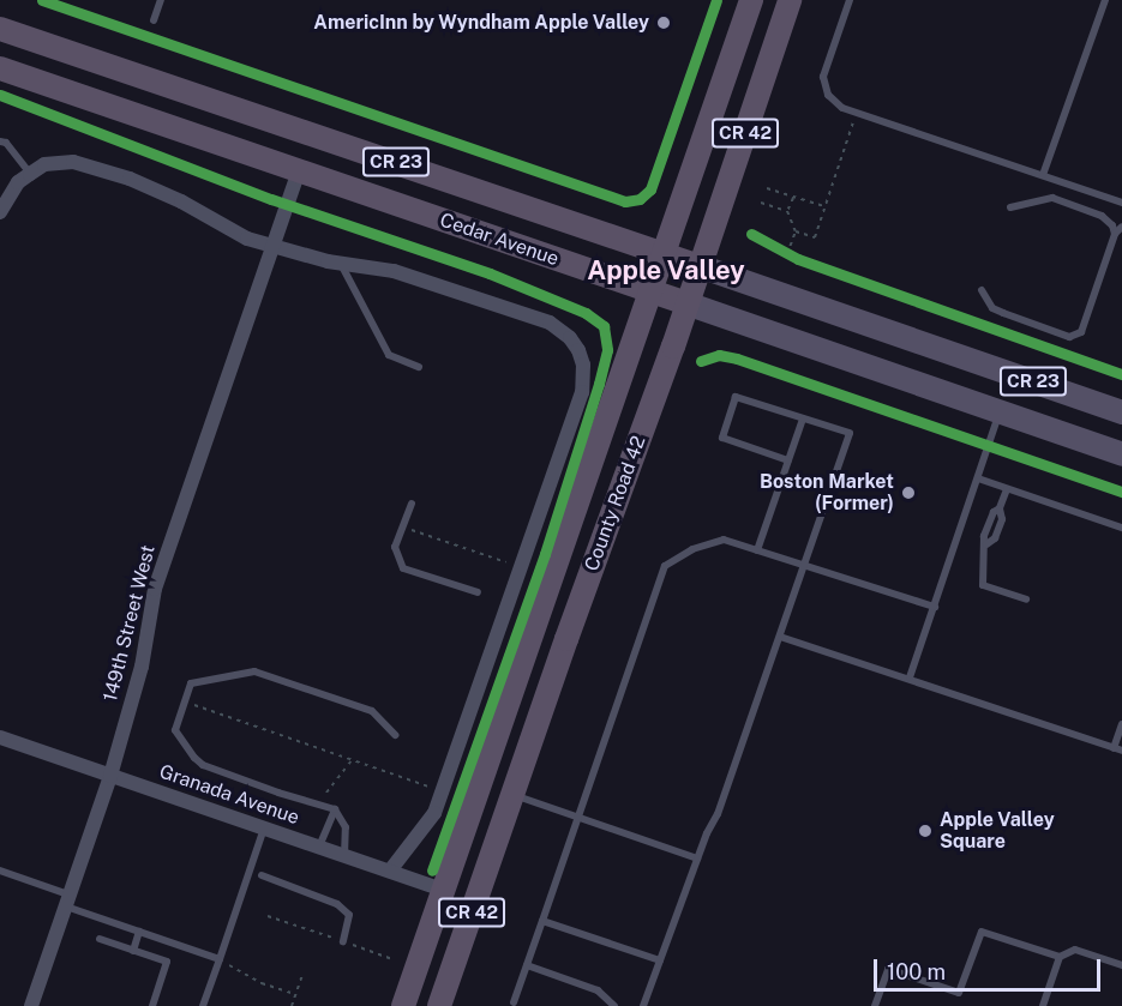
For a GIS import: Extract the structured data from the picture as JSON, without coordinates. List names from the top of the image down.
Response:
{
  "streets": {
    "highway": [
      "CR 42",
      "CR 23",
      "Cedar Avenue",
      "County Road 42"
    ],
    "street": ["149th Street West", "Granada Avenue"]
  },
  "crossings": [
    ["Cedar Avenue", "County Road 42"],
    ["Cedar Avenue", "149th Street West"],
    ["County Road 42", "Granada Avenue"],
    ["149th Street West", "Granada Avenue"]
  ],
  "districts": ["Apple Valley"],
  "places": ["AmericInn by Wyndham Apple Valley", "Boston Market (Former)", "Apple Valley Square"],
  "scale_bar": "100 m"
}
